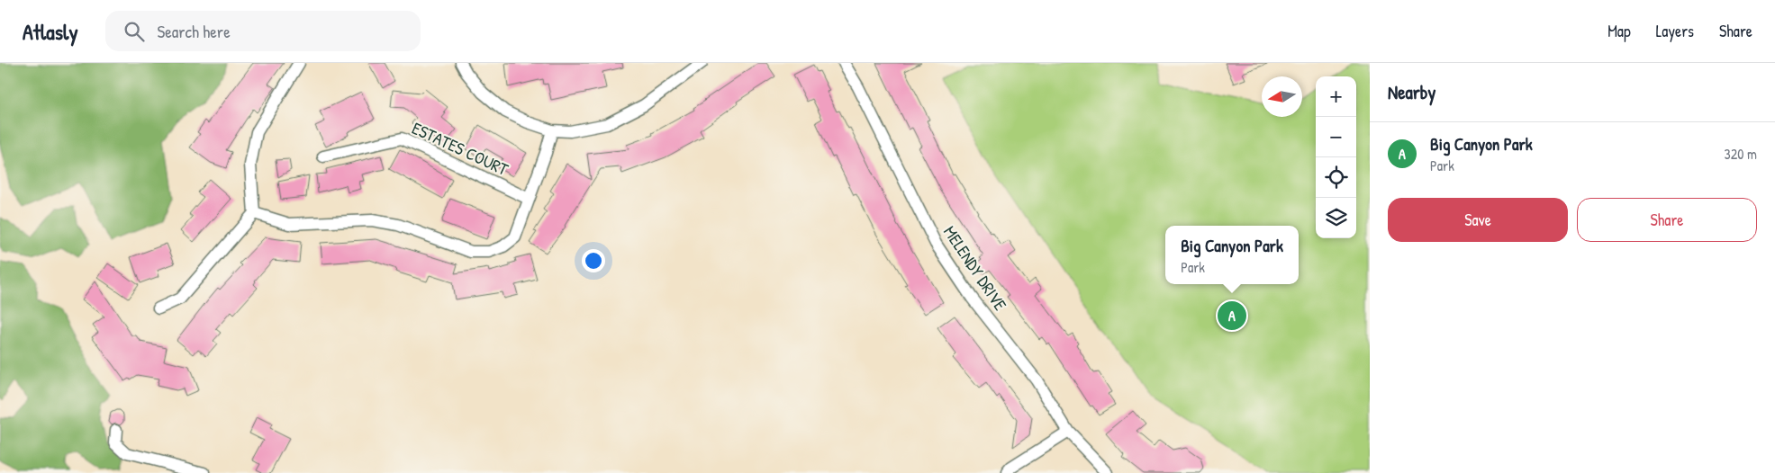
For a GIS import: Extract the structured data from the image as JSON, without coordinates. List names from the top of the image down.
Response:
{
  "streets": {
    "street": ["ESTATES COURT", "MELENDY DRIVE"]
  },
  "north": "left",
  "page": {
    "header": "Atlasly",
    "search": "Search here",
    "nav": ["Map", "Layers", "Share"],
    "heading": "Nearby",
    "map_buttons": ["+", "−"],
    "list": [
      {
        "mark": "A",
        "name": "Big Canyon Park",
        "note": "Park",
        "value": "320 m"
      }
    ],
    "buttons": ["Save", "Share"],
    "popup": ["Big Canyon Park", "Park"],
    "pins": "A"
  }
}
